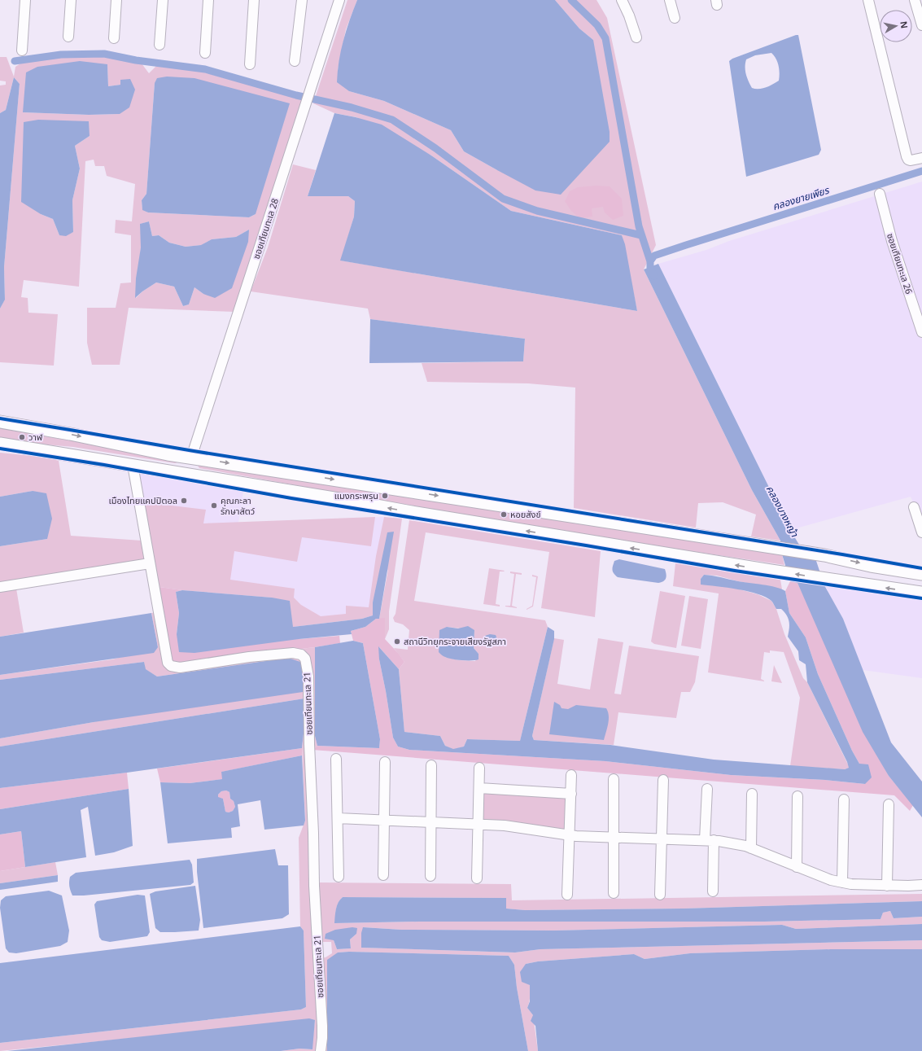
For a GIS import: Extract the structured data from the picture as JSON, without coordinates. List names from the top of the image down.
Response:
{
  "streets": {
    "street": ["ซอยเทียนทะเล 28", "ซอยเทียนทะเล 26", "ซอยเทียนทะเล 21"]
  },
  "water": ["คลองยายเพียร", "คลองบางหญ้า"],
  "places": [
    "วาฬ",
    "แมงกระพรุน",
    "เมืองไทยแคปปิตอล",
    "คุณกะลา รักษาสัตว์",
    "หอยสังข์",
    "สถานีวิทยุกระจายเสียงรัฐสภา"
  ],
  "north": "right"
}
